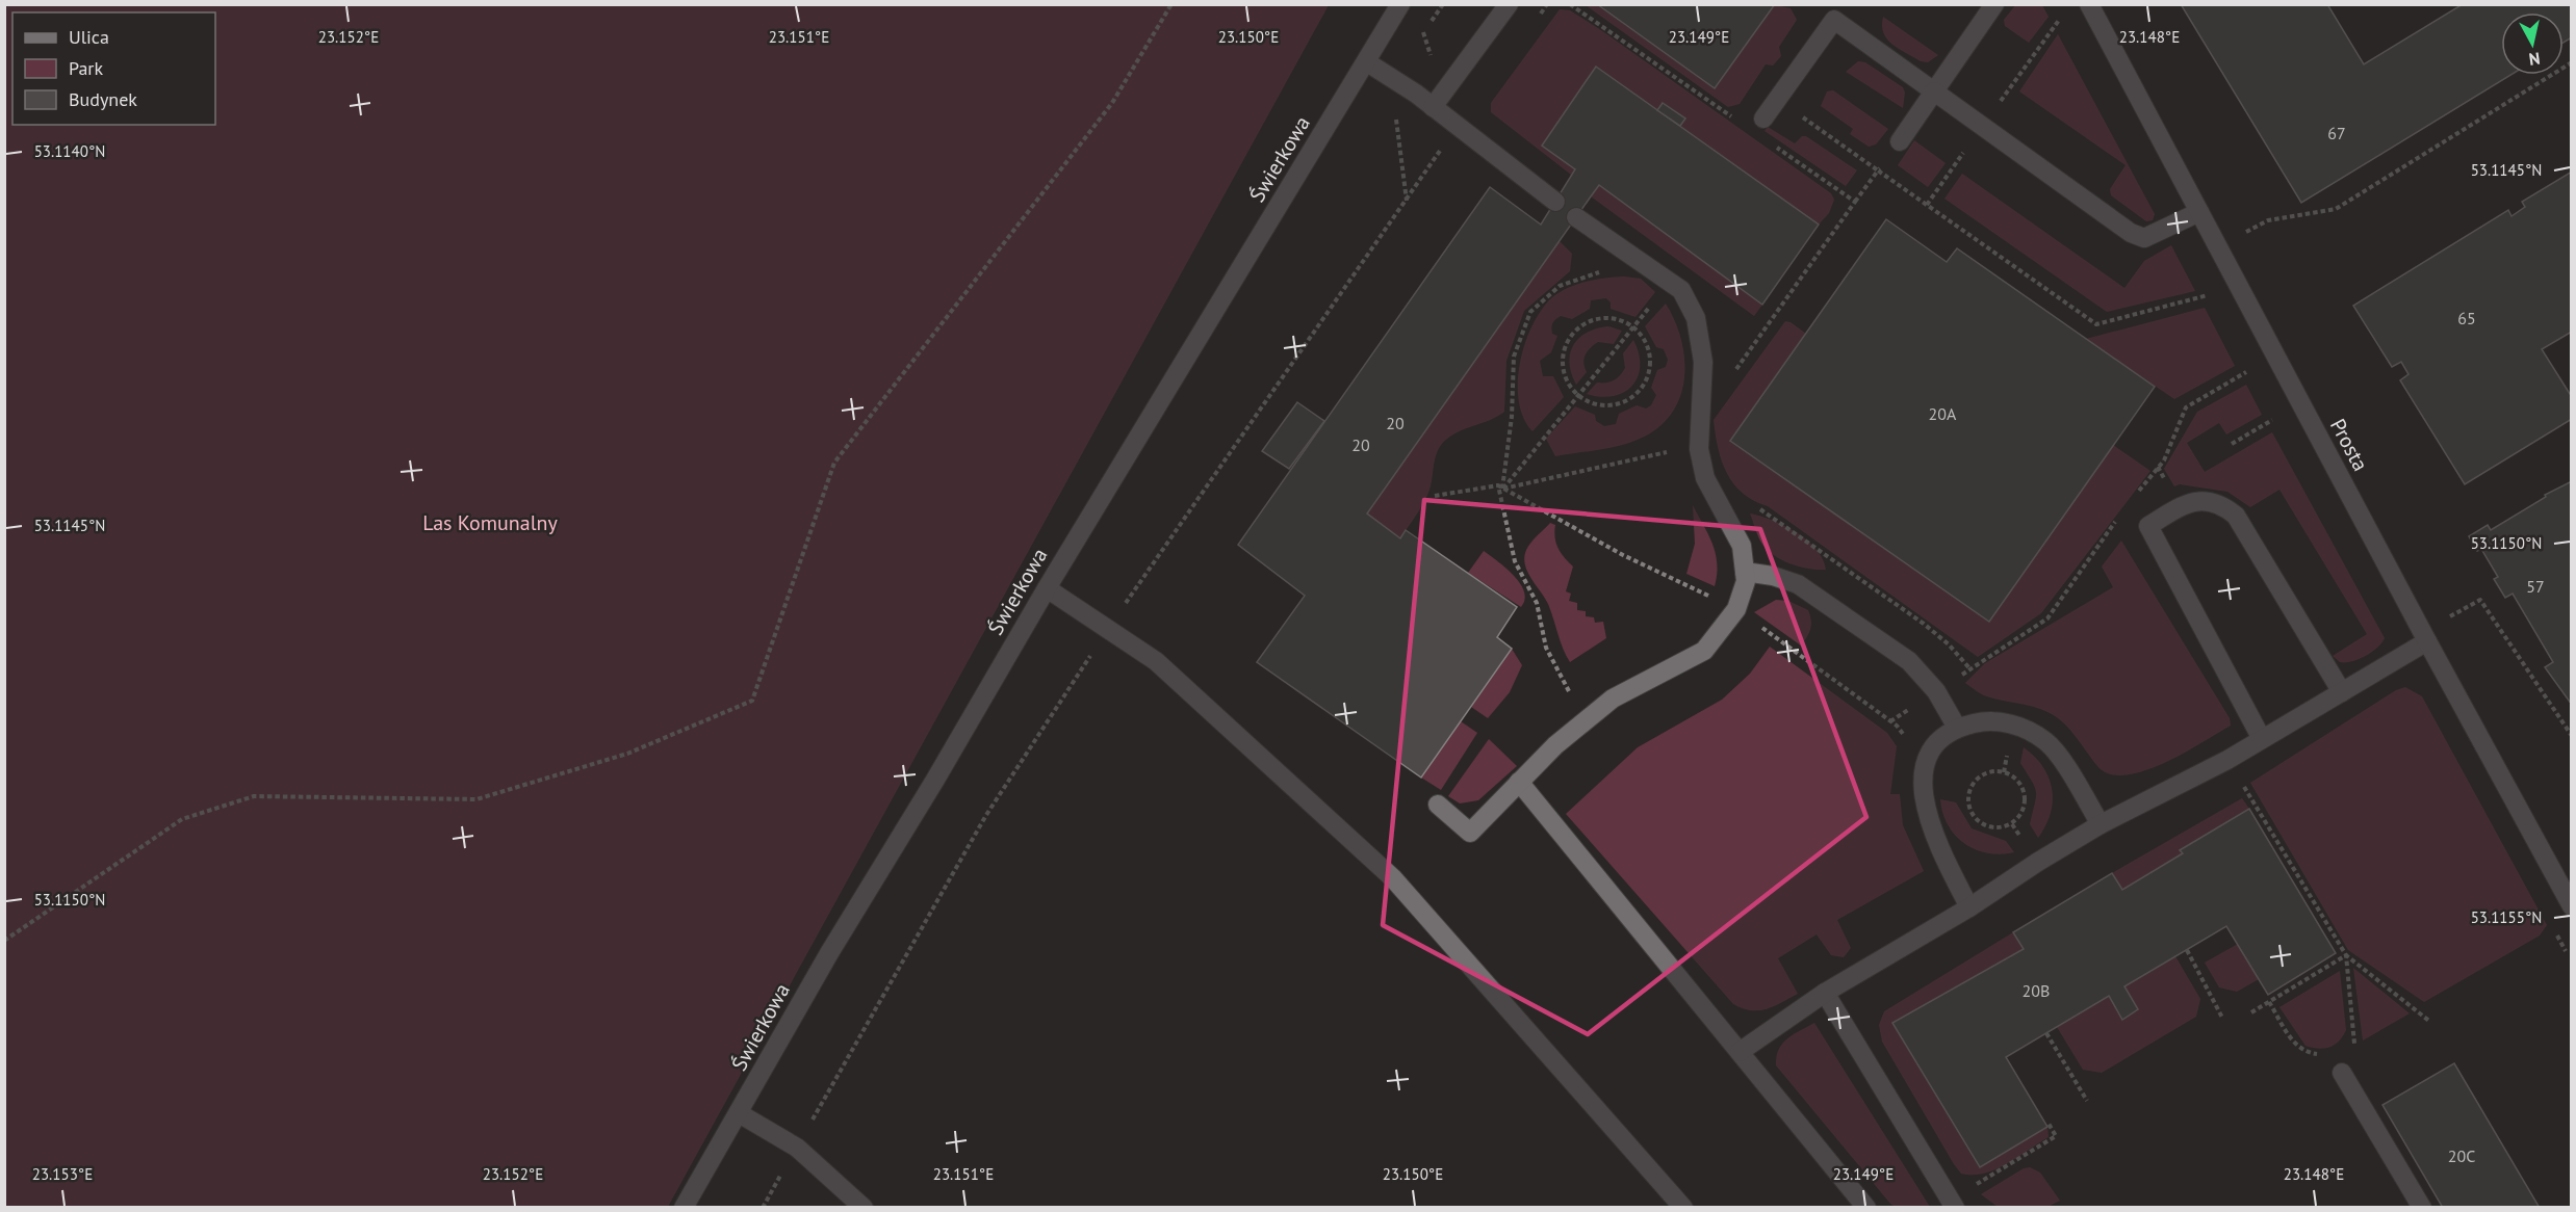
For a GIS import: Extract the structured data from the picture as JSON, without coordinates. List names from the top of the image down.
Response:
{
  "streets": {
    "street": ["Świerkowa", "Prosta"]
  },
  "parks": ["Las Komunalny"],
  "house_numbers": [
    "67",
    "65",
    "20A",
    "20",
    "20",
    "57",
    "20B",
    "20C"
  ],
  "legend": ["Ulica", "Park", "Budynek"],
  "north": "bottom",
  "coordinates": [
    "23.152°E",
    "23.151°E",
    "23.150°E",
    "23.149°E",
    "23.148°E",
    "53.1140°N",
    "53.1145°N",
    "53.1150°N",
    "53.1155°N",
    "23.153°E"
  ]
}
